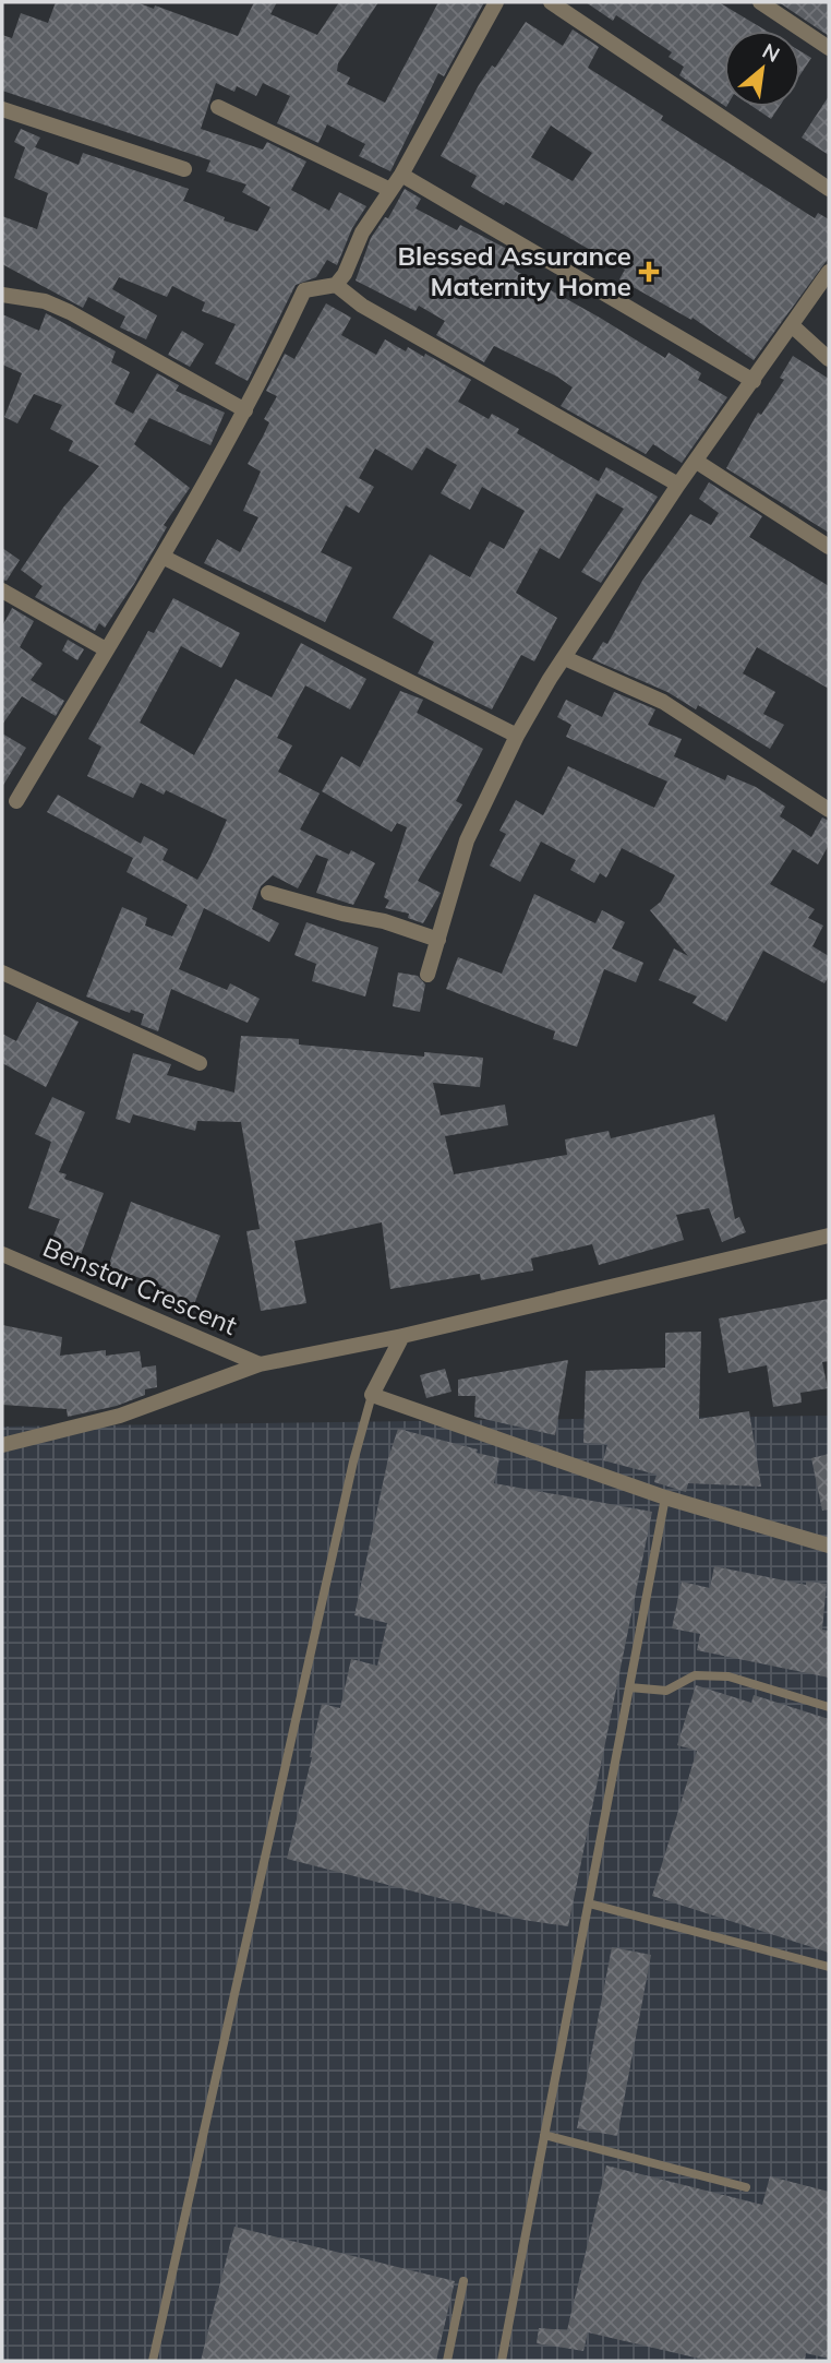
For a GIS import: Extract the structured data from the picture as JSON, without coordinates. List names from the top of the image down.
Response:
{
  "streets": {
    "street": ["Benstar Crescent"]
  },
  "places": {
    "health": ["Blessed Assurance Maternity Home"]
  },
  "north": "top right"
}
